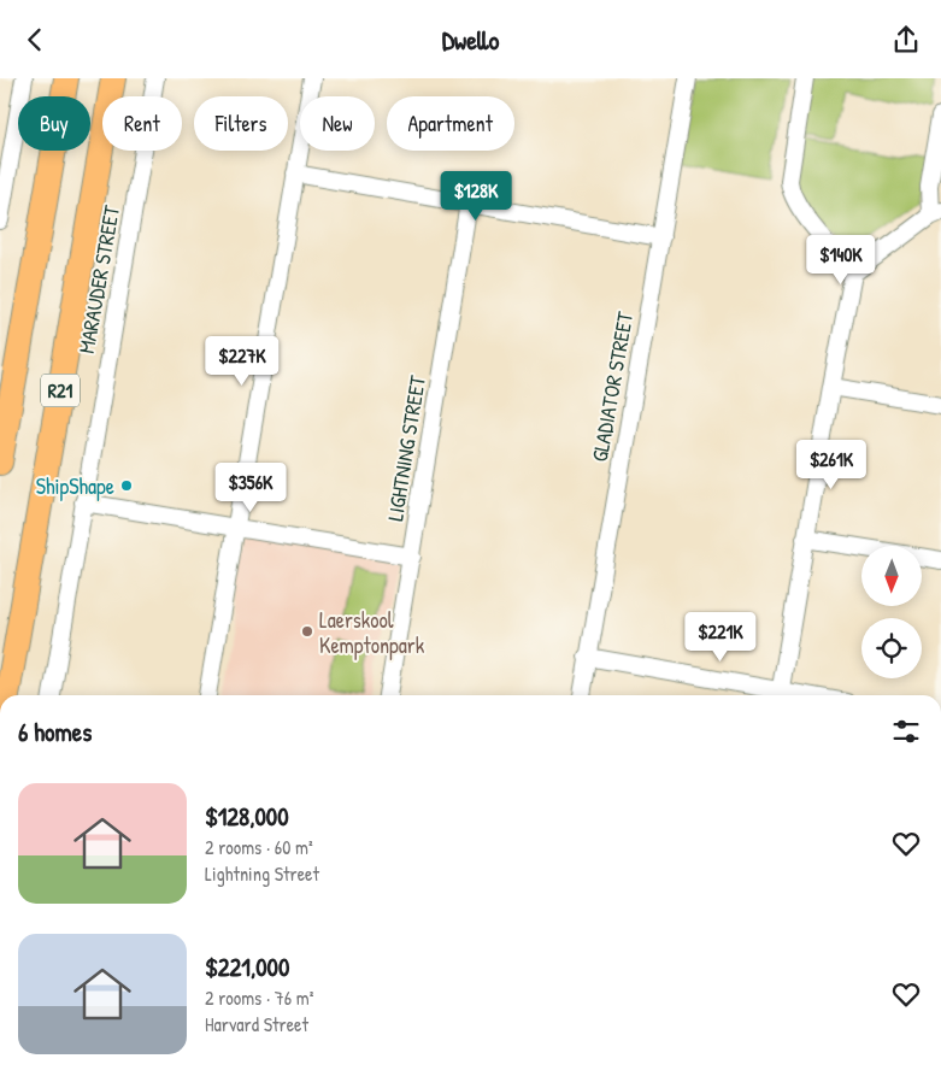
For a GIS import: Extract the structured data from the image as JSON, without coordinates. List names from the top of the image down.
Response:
{
  "streets": {
    "highway": ["R21"],
    "street": ["MARAUDER STREET", "GLADIATOR STREET", "LIGHTNING STREET"]
  },
  "places": ["ShipShape", "Laerskool Kemptonpark"],
  "north": "bottom",
  "page": {
    "header": "Dwello",
    "chip": [
      "Buy",
      "Rent",
      "Filters",
      "New",
      "Apartment"
    ],
    "price": [
      "$128K",
      "$140K",
      "$227K",
      "$261K",
      "$356K",
      "$221K"
    ],
    "heading": "6 homes",
    "list": [
      {
        "name": "$128,000",
        "note": "2 rooms · 60 m² · Lightning Street"
      },
      {
        "name": "$221,000",
        "note": "2 rooms · 76 m² · Harvard Street"
      }
    ]
  }
}
